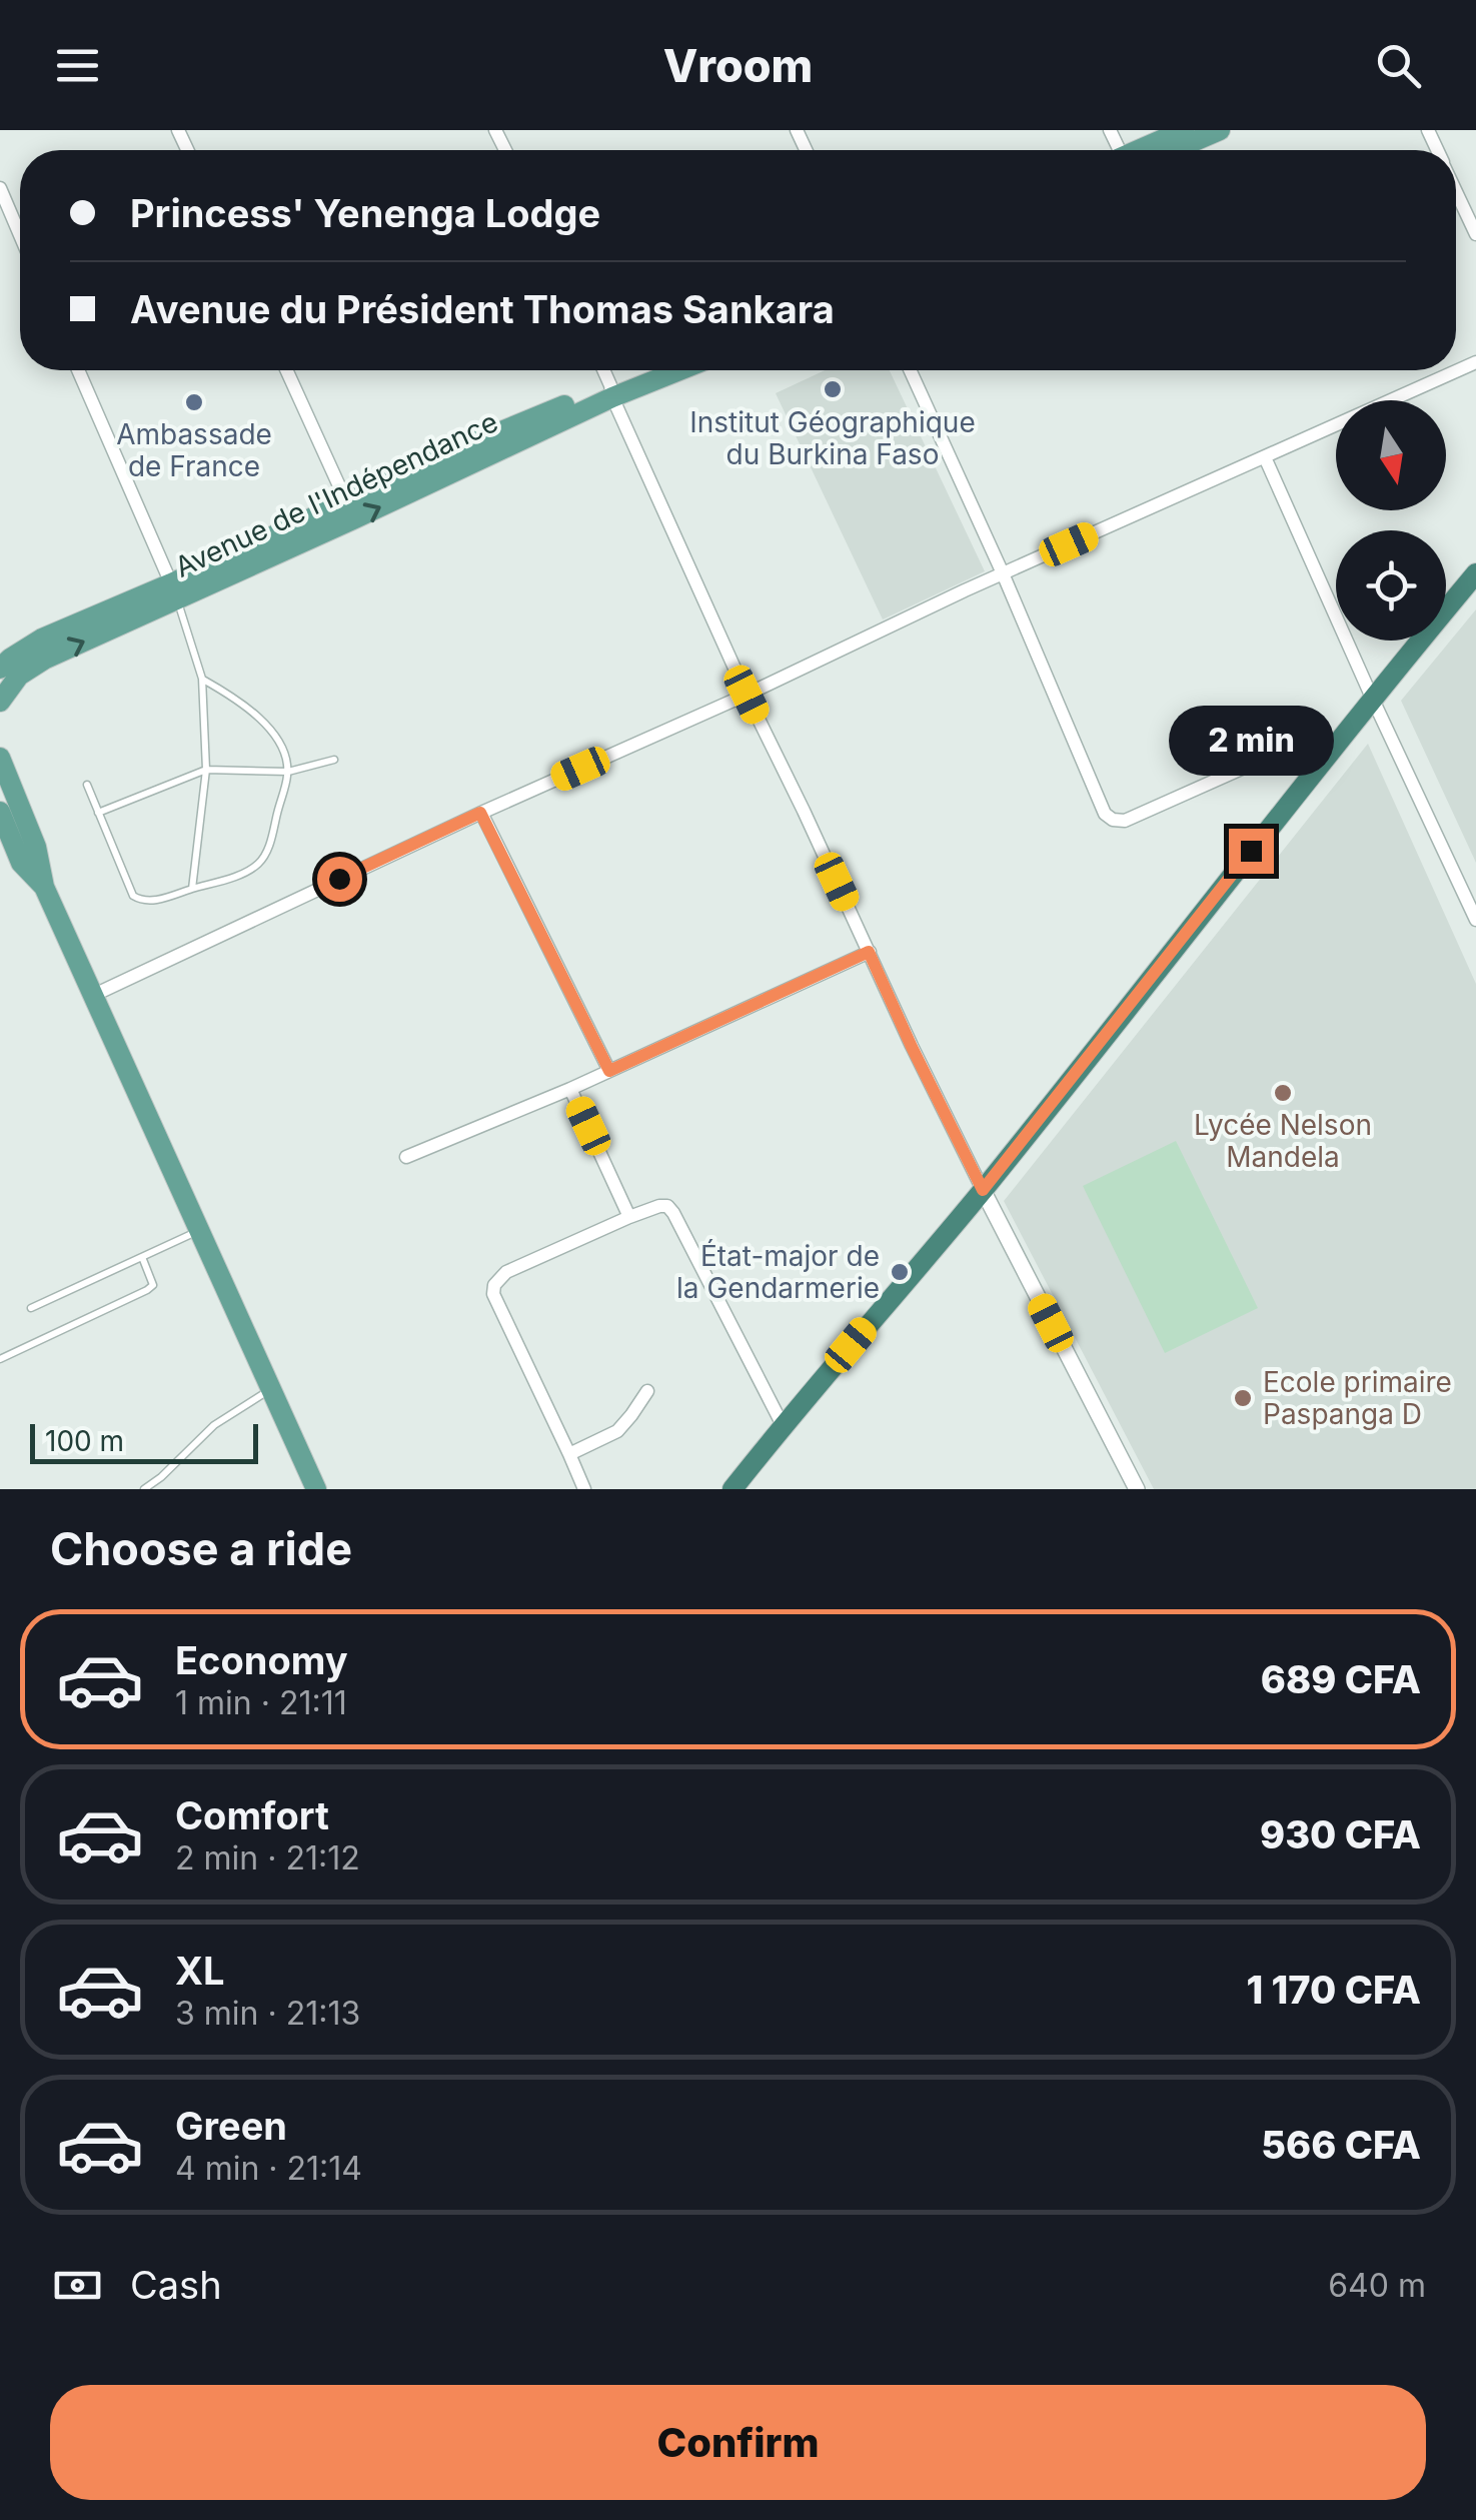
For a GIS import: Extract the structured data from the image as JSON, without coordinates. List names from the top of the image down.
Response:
{
  "streets": {
    "main road": ["Avenue de l'Indépendance"]
  },
  "places": [
    "Institut Géographique du Burkina Faso",
    "Ambassade de France",
    "Lycée Nelson Mandela",
    "État-major de la Gendarmerie",
    "Ecole primaire Paspanga D"
  ],
  "scale_bar": "100 m",
  "north": "bottom",
  "page": {
    "header": "Vroom",
    "banner": ["Princess' Yenenga Lodge", "Avenue du Président Thomas Sankara"],
    "bubble": "2 min",
    "scale": "100 m",
    "heading": "Choose a ride",
    "list": [
      {
        "name": "Economy",
        "note": "1 min · 21:11",
        "value": "689 CFA"
      },
      {
        "name": "Comfort",
        "note": "2 min · 21:12",
        "value": "930 CFA"
      },
      {
        "name": "XL",
        "note": "3 min · 21:13",
        "value": "1 170 CFA"
      },
      {
        "name": "Green",
        "note": "4 min · 21:14",
        "value": "566 CFA"
      }
    ],
    "pay": ["Cash", "640 m"],
    "buttons": "Confirm"
  }
}
